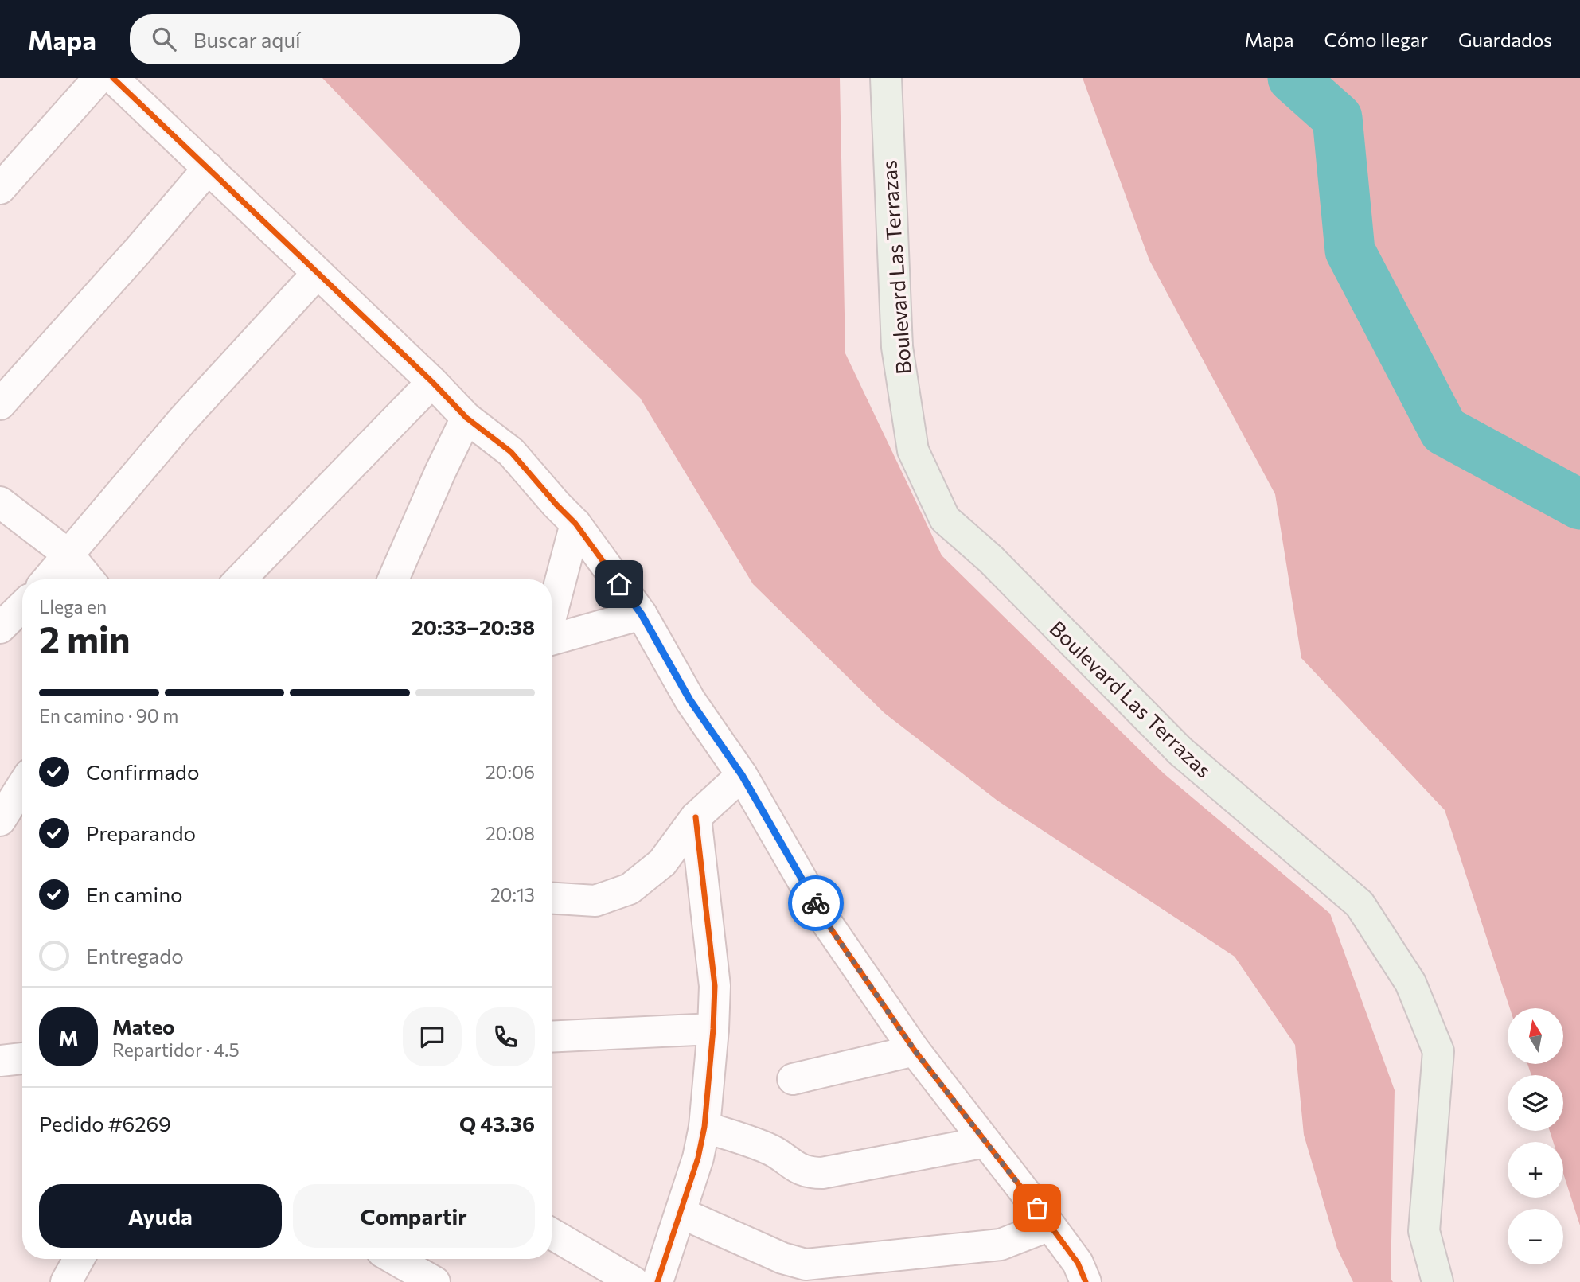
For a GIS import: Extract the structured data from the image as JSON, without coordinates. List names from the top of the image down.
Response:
{
  "streets": {
    "main road": ["Boulevard Las Terrazas"]
  },
  "north": "top",
  "page": {
    "header": "Mapa",
    "search": "Buscar aquí",
    "nav": ["Mapa", "Cómo llegar", "Guardados"],
    "heading": ["2 min", "Llega en", "20:33–20:38"],
    "panel": [
      "Mateo",
      "Repartidor · 4.5",
      "Pedido #6269",
      "Q 43.36"
    ],
    "bar": "En camino · 90 m",
    "list": [
      ["Confirmado", "20:06"],
      ["Preparando", "20:08"],
      ["En camino", "20:13"],
      "Entregado"
    ],
    "round": "M",
    "map_buttons": ["+", "−"],
    "buttons": ["Ayuda", "Compartir"]
  }
}
